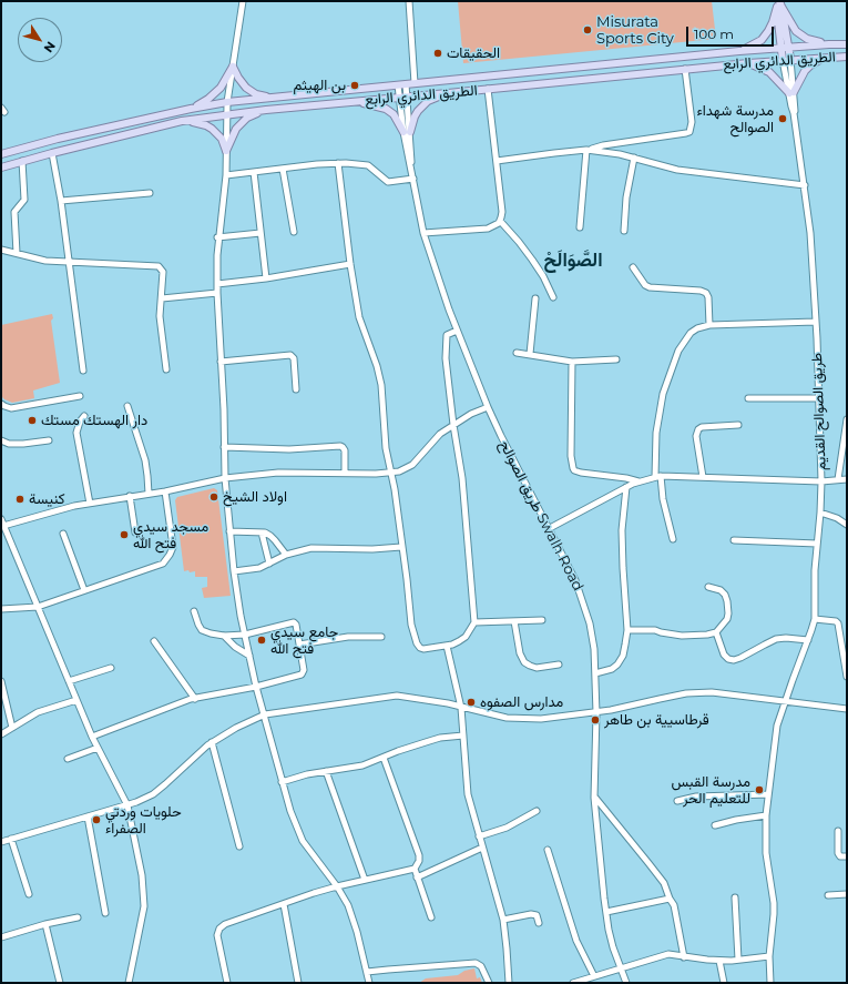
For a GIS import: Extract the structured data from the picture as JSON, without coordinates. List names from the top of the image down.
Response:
{
  "streets": {
    "main road": ["الطريق الدائري الرابع", "طريق الصوالح القديم"],
    "street": ["طريق الصوالح Swalh Road"]
  },
  "crossings": [
    ["الطريق الدائري الرابع", "طريق الصوالح القديم"],
    ["الطريق الدائري الرابع", "طريق الصوالح Swalh Road"],
    ["طريق الصوالح القديم", "طريق الصوالح Swalh Road"]
  ],
  "districts": ["الصَّوَالَحْ"],
  "places": [
    "Misurata Sports City",
    "الحقيقات",
    "بن الهيثم",
    "مدرسة شهداء الصوالح",
    "دار الهستك مستك",
    "اولاد الشيخ",
    "كنيسة",
    "مسجد سيدي فتح الله",
    "جامع سيدي فتح الله",
    "مدارس الصفوه",
    "قرطاسيية بن طاهر",
    "مدرسة القبس للتعليم الحر",
    "حلويات وردتي الصفراء"
  ],
  "scale_bar": "100 m",
  "north": "bottom right"
}
